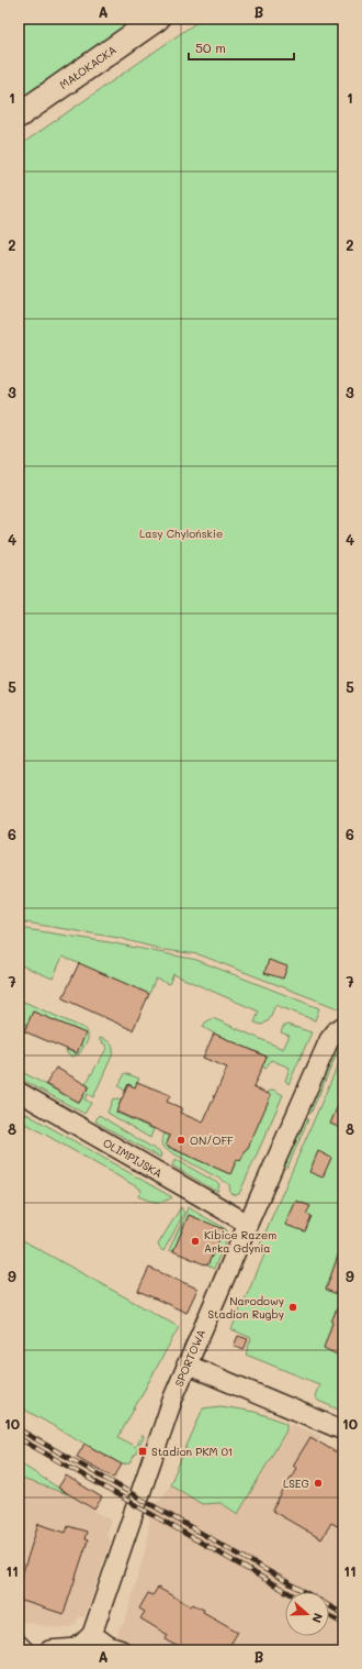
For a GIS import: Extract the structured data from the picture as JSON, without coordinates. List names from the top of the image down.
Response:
{
  "streets": {
    "main road": ["MAŁOKACKA"],
    "street": ["OLIMPIJSKA", "SPORTOWA"]
  },
  "crossings": [
    ["OLIMPIJSKA", "SPORTOWA"]
  ],
  "parks": ["Lasy Chylońskie"],
  "places": {
    "other": [
      "ON/OFF",
      "Kibice Razem Arka Gdynia",
      "Narodowy Stadion Rugby",
      "LSEG"
    ],
    "transit": ["Stadion PKM 01"]
  },
  "scale_bar": "50 m",
  "north": "right",
  "grid": {
    "columns": ["A", "B"],
    "rows": [
      "1",
      "2",
      "3",
      "4",
      "5",
      "6",
      "7",
      "8",
      "9",
      "10",
      "11"
    ]
  }
}
